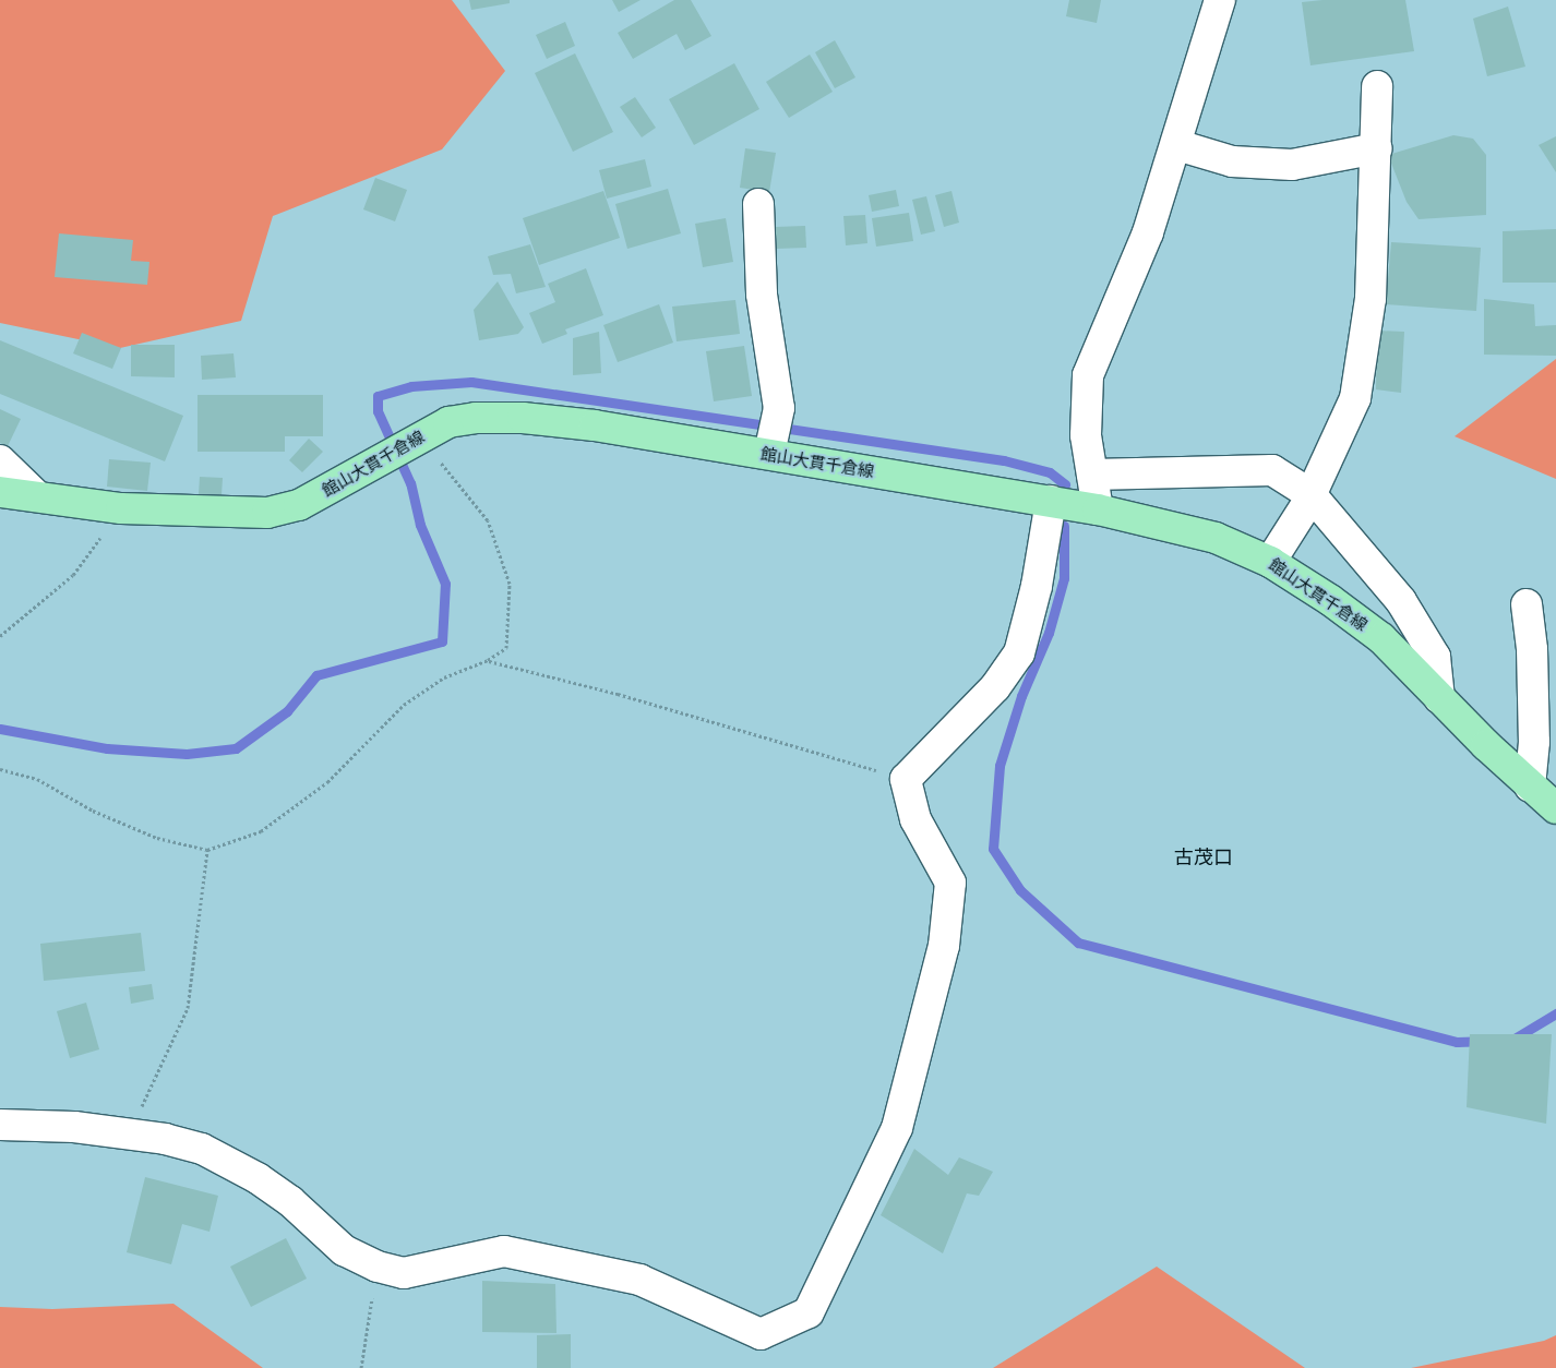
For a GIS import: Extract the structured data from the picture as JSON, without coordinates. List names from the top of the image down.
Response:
{
  "streets": {
    "main road": ["館山大貫千倉線"]
  },
  "districts": ["古茂口"]
}
